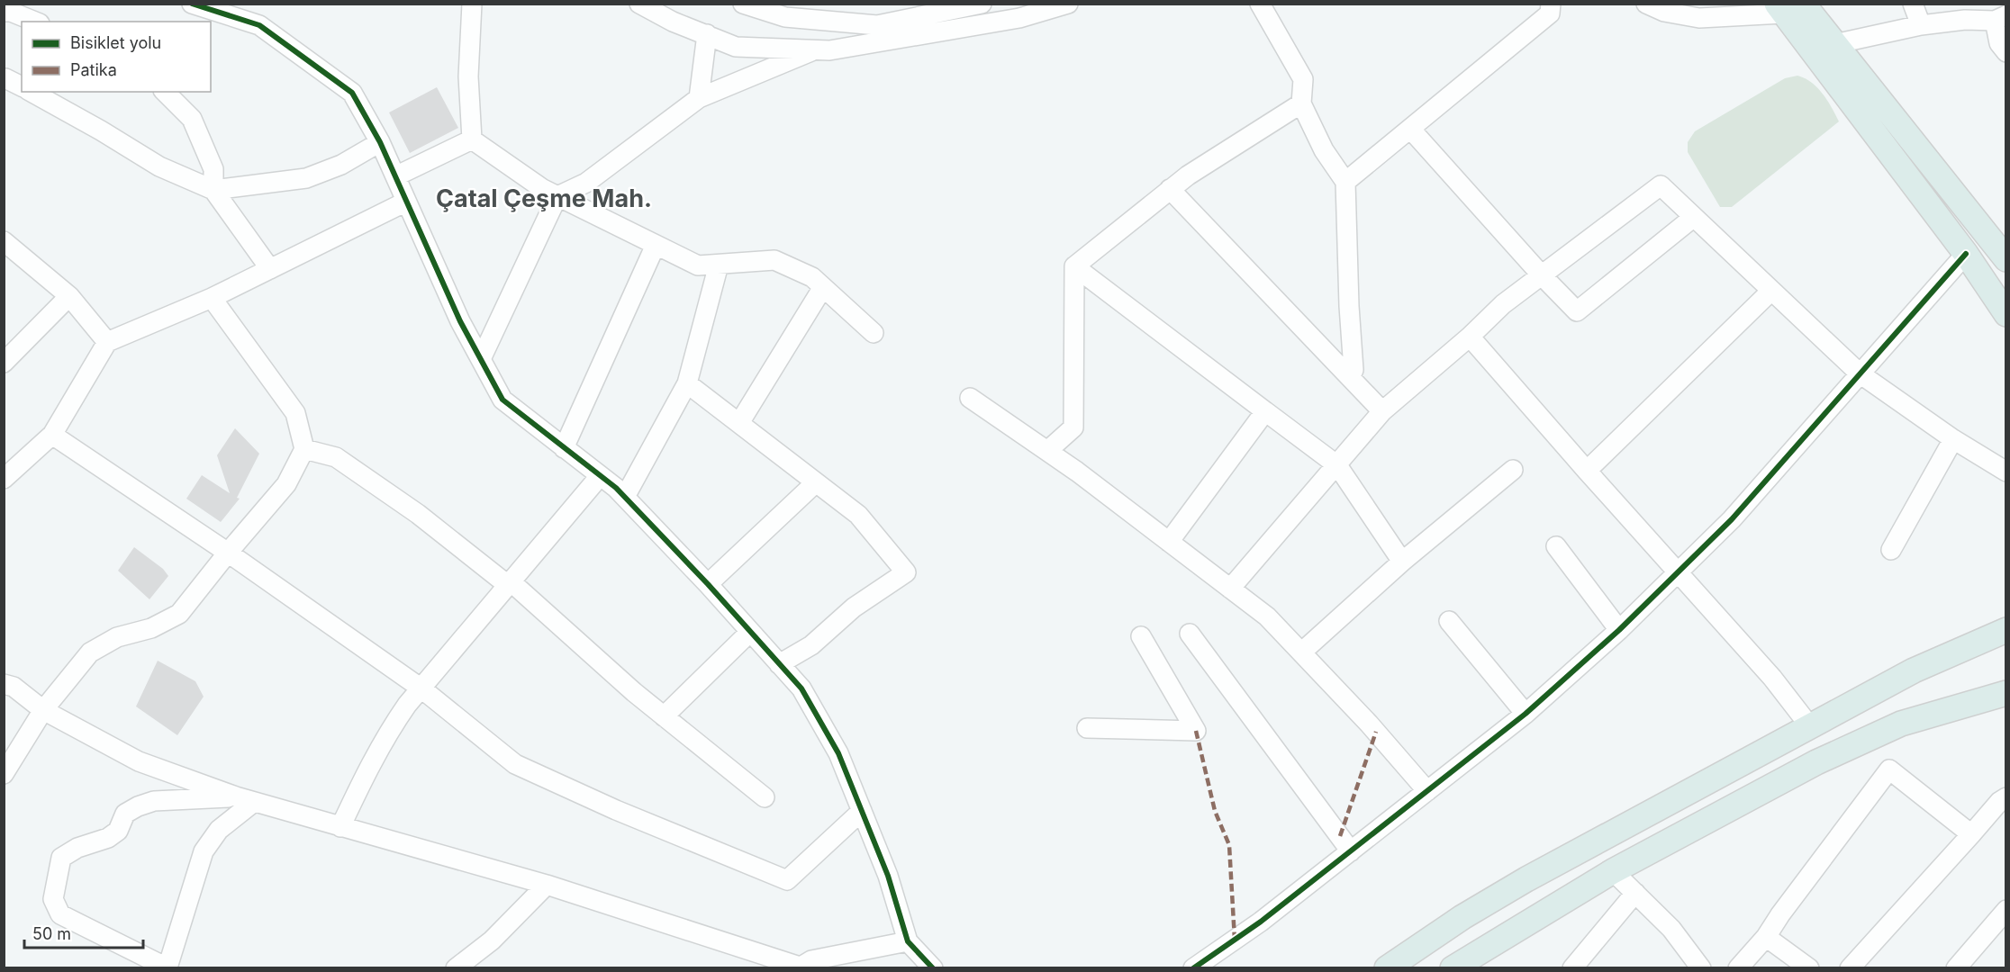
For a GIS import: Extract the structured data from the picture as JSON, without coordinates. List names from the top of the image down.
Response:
{
  "districts": ["Çatal Çeşme Mah."],
  "legend": ["Bisiklet yolu", "Patika"],
  "scale_bar": "50 m"
}
